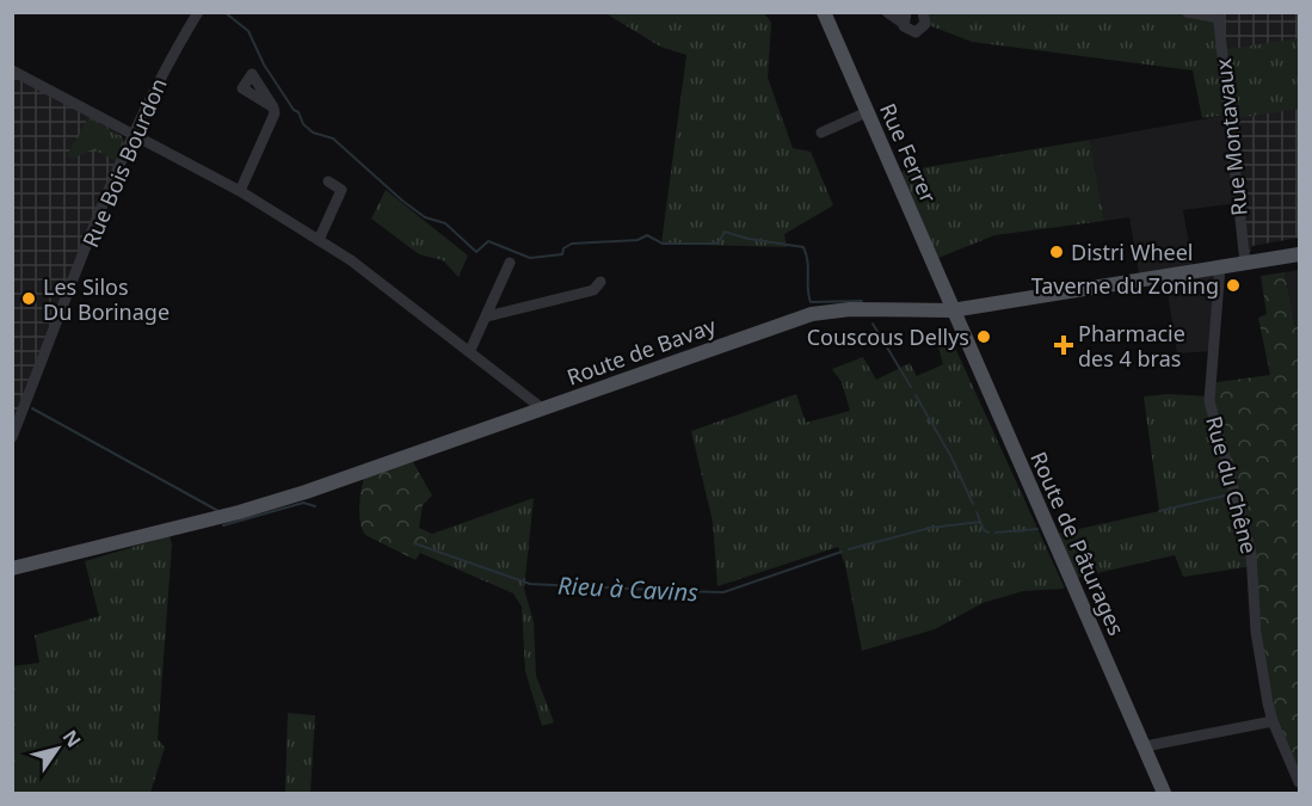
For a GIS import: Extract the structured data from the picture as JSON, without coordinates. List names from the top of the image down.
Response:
{
  "streets": {
    "main road": ["Rue Ferrer", "Route de Bavay", "Route de Pâturages"],
    "street": ["Rue Montavaux", "Rue Bois Bourdon", "Rue du Chêne"]
  },
  "crossings": [
    ["Rue Montavaux", "Route de Bavay"],
    ["Rue Ferrer", "Route de Bavay"],
    ["Rue Ferrer", "Route de Pâturages"],
    ["Route de Bavay", "Rue du Chêne"],
    ["Route de Bavay", "Route de Pâturages"]
  ],
  "water": ["Rieu à Cavins"],
  "places": {
    "other": [
      "Distri Wheel",
      "Taverne du Zoning",
      "Les Silos Du Borinage",
      "Couscous Dellys"
    ],
    "health": ["Pharmacie des 4 bras"]
  },
  "north": "top right"
}
